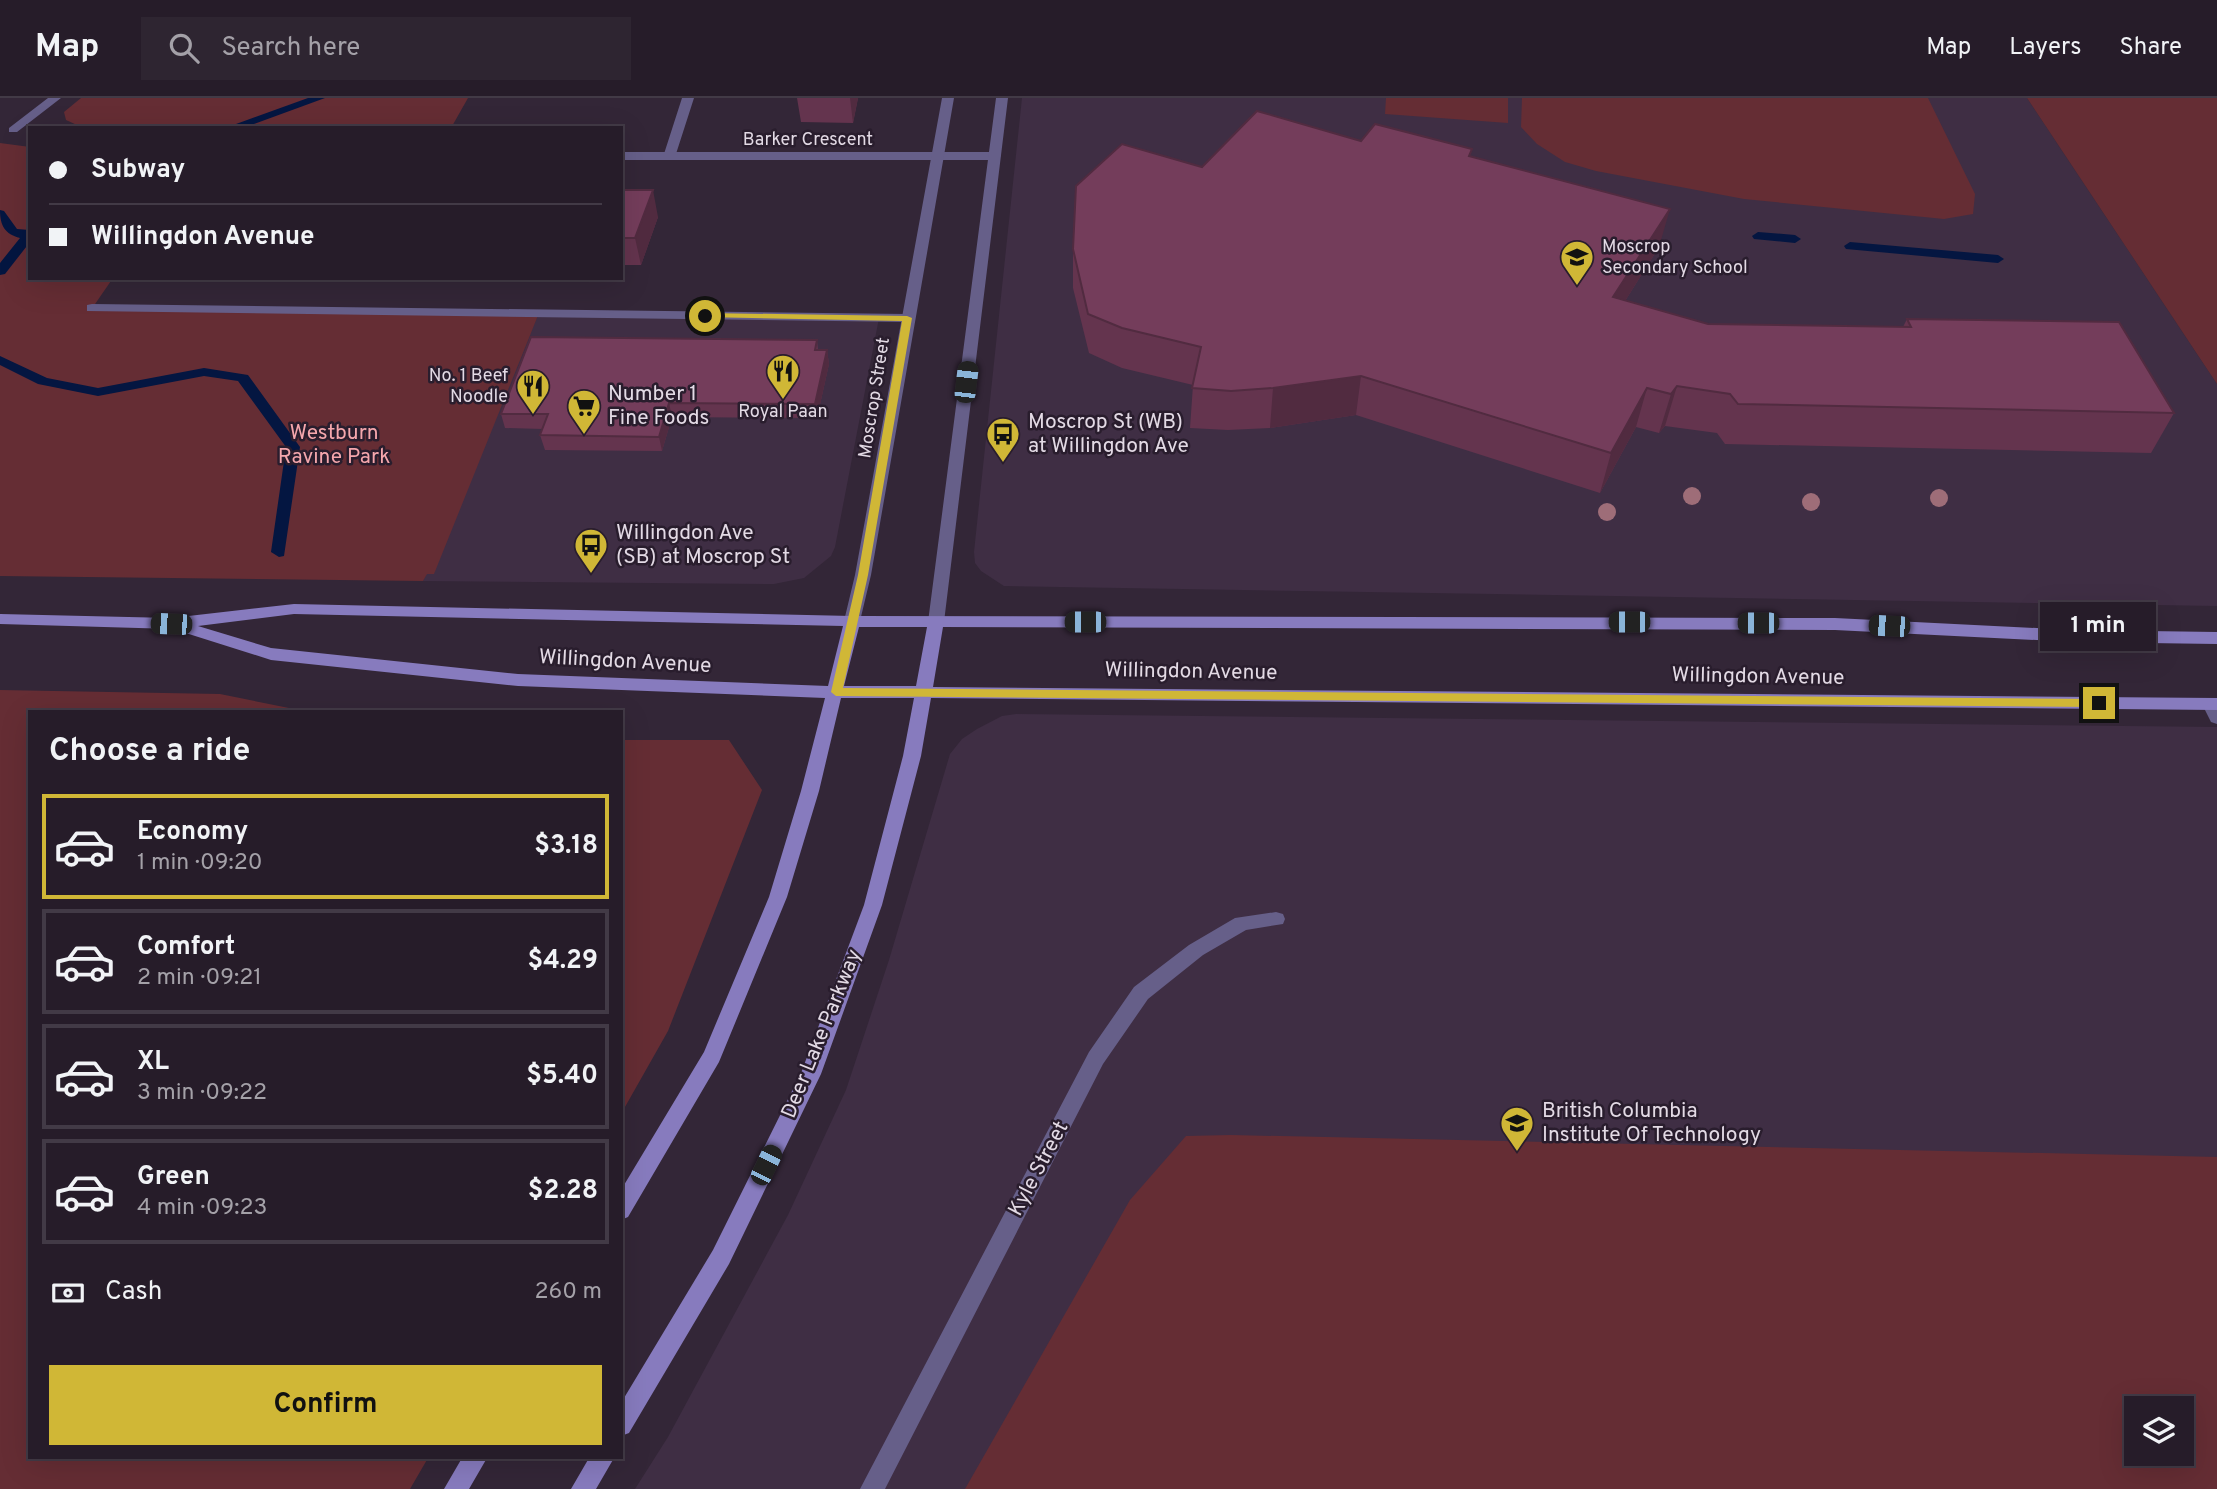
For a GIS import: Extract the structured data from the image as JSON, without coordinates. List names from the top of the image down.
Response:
{
  "streets": {
    "main road": ["Willingdon Avenue", "Deer Lake Parkway"],
    "street": ["Barker Crescent", "Moscrop Street", "Kyle Street"]
  },
  "crossings": [
    ["Barker Crescent", "Moscrop Street"],
    ["Moscrop Street", "Willingdon Avenue"],
    ["Willingdon Avenue", "Deer Lake Parkway"]
  ],
  "parks": ["Westburn Ravine Park"],
  "places": {
    "school or university": ["Moscrop Secondary School", "British Columbia Institute Of Technology"],
    "restaurant": ["Royal Paan", "No. 1 Beef Noodle"],
    "supermarket": ["Number 1 Fine Foods"],
    "bus stop": ["Moscrop St (WB) at Willingdon Ave", "Willingdon Ave (SB) at Moscrop St"]
  },
  "page": {
    "header": "Map",
    "search": "Search here",
    "nav": ["Map", "Layers", "Share"],
    "banner": ["Subway", "Willingdon Avenue"],
    "bubble": "1 min",
    "heading": "Choose a ride",
    "list": [
      {
        "name": "Economy",
        "note": "1 min · 09:20",
        "value": "$3.18"
      },
      {
        "name": "Comfort",
        "note": "2 min · 09:21",
        "value": "$4.29"
      },
      {
        "name": "XL",
        "note": "3 min · 09:22",
        "value": "$5.40"
      },
      {
        "name": "Green",
        "note": "4 min · 09:23",
        "value": "$2.28"
      }
    ],
    "pay": ["Cash", "260 m"],
    "buttons": "Confirm"
  }
}
